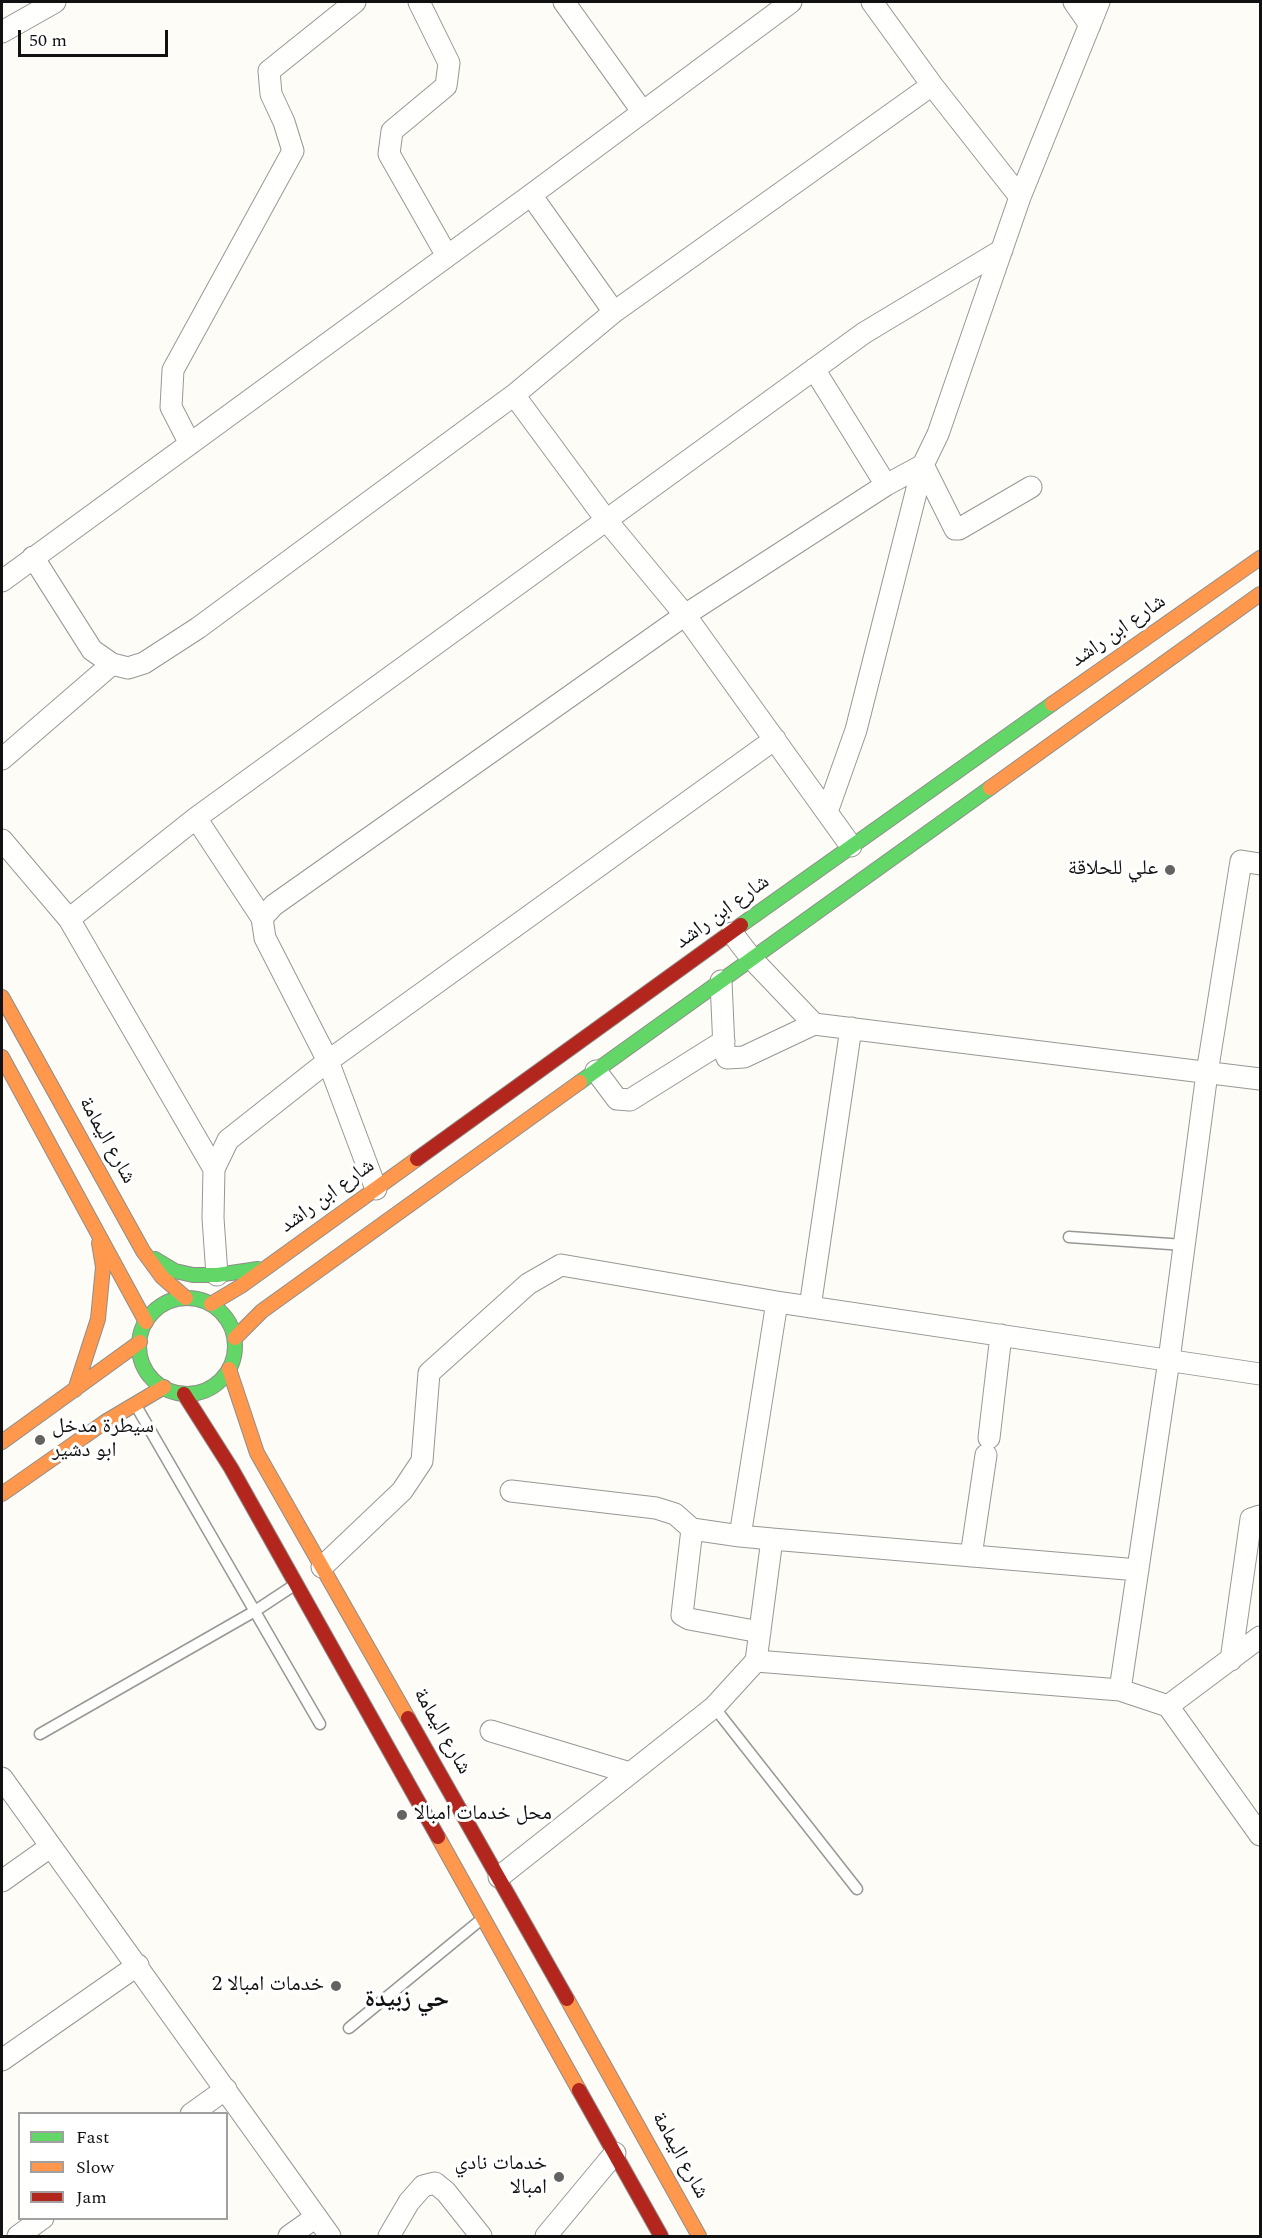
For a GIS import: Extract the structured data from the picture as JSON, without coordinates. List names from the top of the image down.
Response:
{
  "streets": {
    "main road": ["شارع ابن راشد", "شارع اليمامة"]
  },
  "crossings": [
    ["شارع ابن راشد", "شارع اليمامة"]
  ],
  "districts": ["حي زبيدة"],
  "places": [
    "علي للحلاقة",
    "سيطرة مدخل ابو دشير",
    "محل خدمات امبالا",
    "خدمات امبالا 2",
    "خدمات نادي امبالا"
  ],
  "legend": ["Fast", "Slow", "Jam"],
  "scale_bar": "50 m"
}
